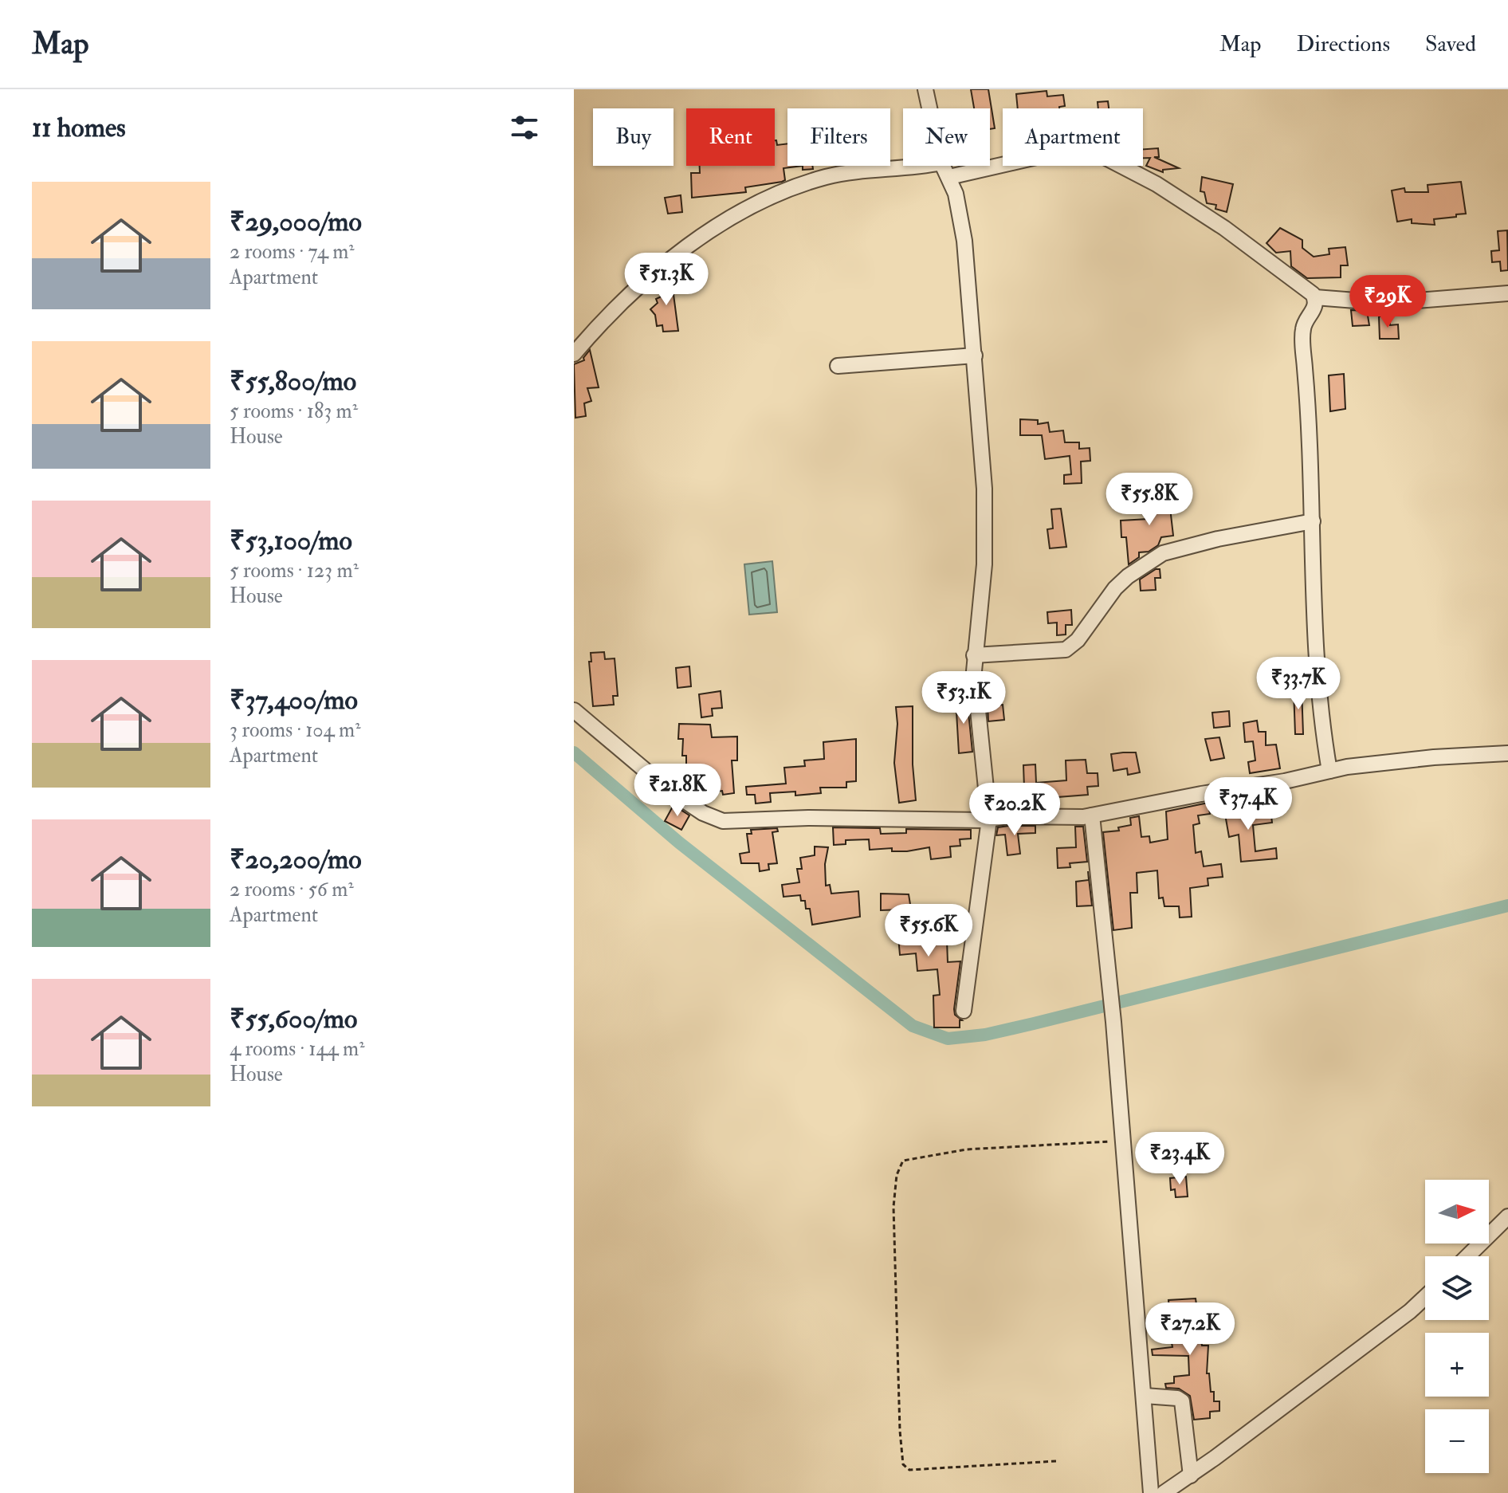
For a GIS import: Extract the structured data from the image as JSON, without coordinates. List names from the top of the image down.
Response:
{
  "north": "right",
  "page": {
    "header": "Map",
    "nav": ["Map", "Directions", "Saved"],
    "heading": "11 homes",
    "chip": [
      "Buy",
      "Rent",
      "Filters",
      "New",
      "Apartment"
    ],
    "list": [
      {
        "name": "₹29,000/mo",
        "note": "2 rooms · 74 m² · Apartment"
      },
      {
        "name": "₹55,800/mo",
        "note": "5 rooms · 183 m² · House"
      },
      {
        "name": "₹53,100/mo",
        "note": "5 rooms · 123 m² · House"
      },
      {
        "name": "₹37,400/mo",
        "note": "3 rooms · 104 m² · Apartment"
      },
      {
        "name": "₹20,200/mo",
        "note": "2 rooms · 56 m² · Apartment"
      },
      {
        "name": "₹55,600/mo",
        "note": "4 rooms · 144 m² · House"
      }
    ],
    "price": [
      "₹51.3K",
      "₹29K",
      "₹55.8K",
      "₹33.7K",
      "₹53.1K",
      "₹21.8K",
      "₹37.4K",
      "₹20.2K",
      "₹55.6K",
      "₹23.4K",
      "₹27.2K"
    ],
    "map_buttons": ["+", "−"]
  }
}
